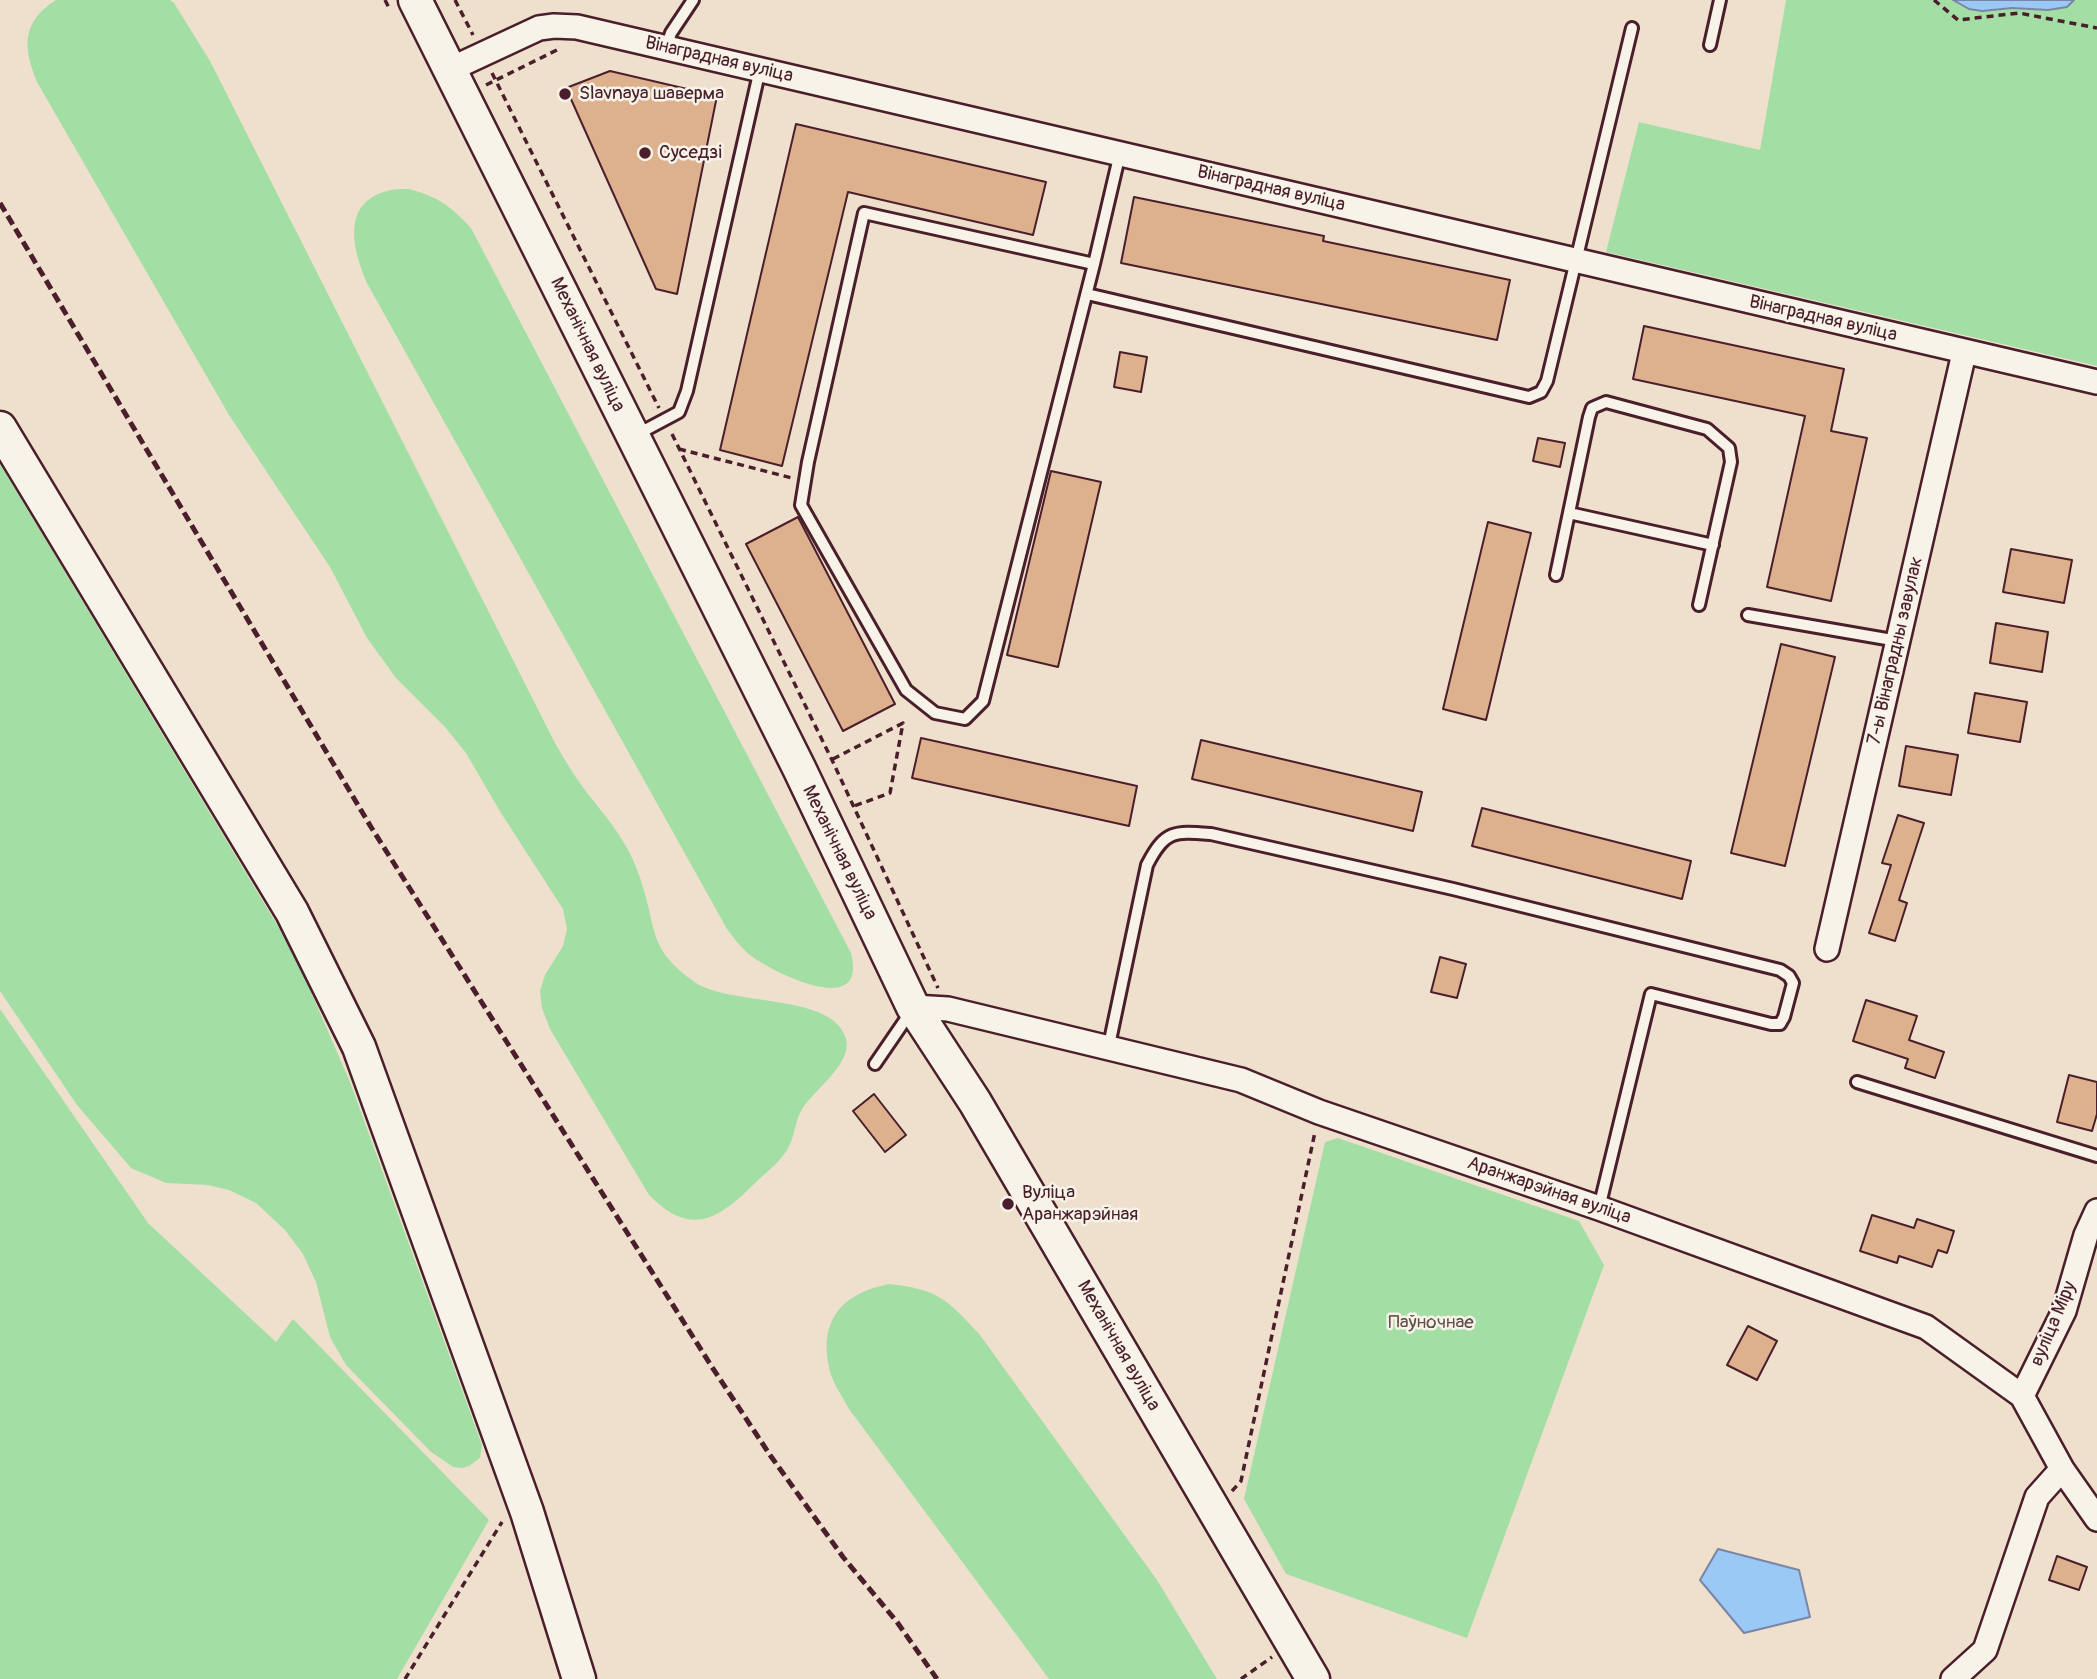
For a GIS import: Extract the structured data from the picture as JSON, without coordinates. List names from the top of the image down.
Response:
{
  "streets": {
    "street": [
      "Вінаградная вуліца",
      "Механічная вуліца",
      "7-ы Вінаградны завулак",
      "Аранжарэйная вуліца",
      "вуліца Міру"
    ]
  },
  "crossings": [
    ["Вінаградная вуліца", "Механічная вуліца"],
    ["Вінаградная вуліца", "7-ы Вінаградны завулак"],
    ["Механічная вуліца", "Аранжарэйная вуліца"],
    ["Аранжарэйная вуліца", "вуліца Міру"]
  ],
  "parks": ["Паўночнае"],
  "places": ["Slavnaya шаверма", "Суседзі", "Вуліца Аранжарэйная"]
}
